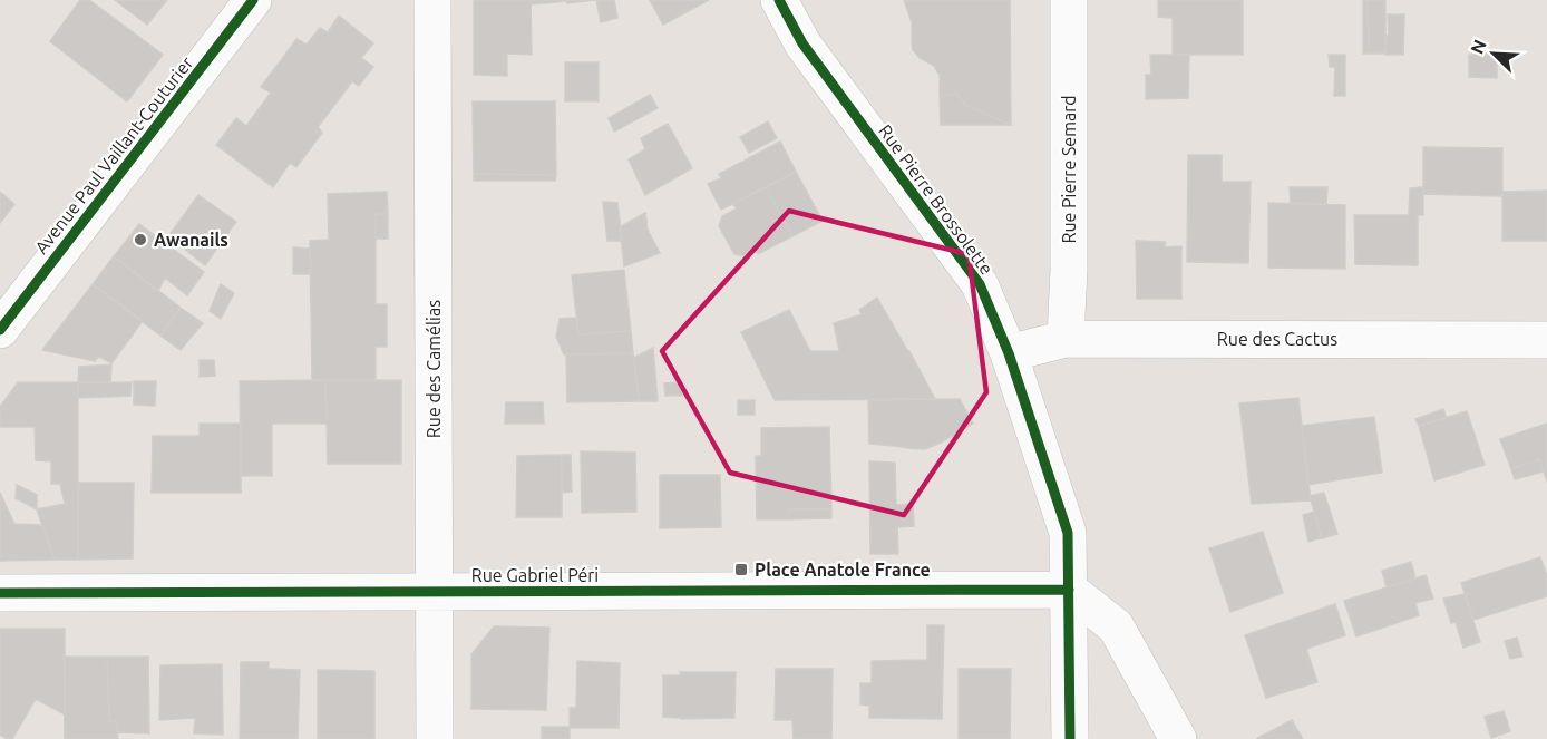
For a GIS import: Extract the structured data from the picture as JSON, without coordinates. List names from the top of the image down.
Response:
{
  "streets": {
    "street": [
      "Avenue Paul Vaillant-Couturier",
      "Rue Pierre Semard",
      "Rue Pierre Brossolette",
      "Rue des Cactus",
      "Rue des Camélias",
      "Rue Gabriel Péri"
    ]
  },
  "crossings": [
    ["Rue Pierre Semard", "Rue des Cactus"],
    ["Rue Pierre Brossolette", "Rue des Cactus"],
    ["Rue Pierre Brossolette", "Rue Gabriel Péri"],
    ["Rue des Camélias", "Rue Gabriel Péri"]
  ],
  "places": {
    "other": ["Awanails"],
    "transit": ["Place Anatole France"]
  },
  "north": "top left"
}
